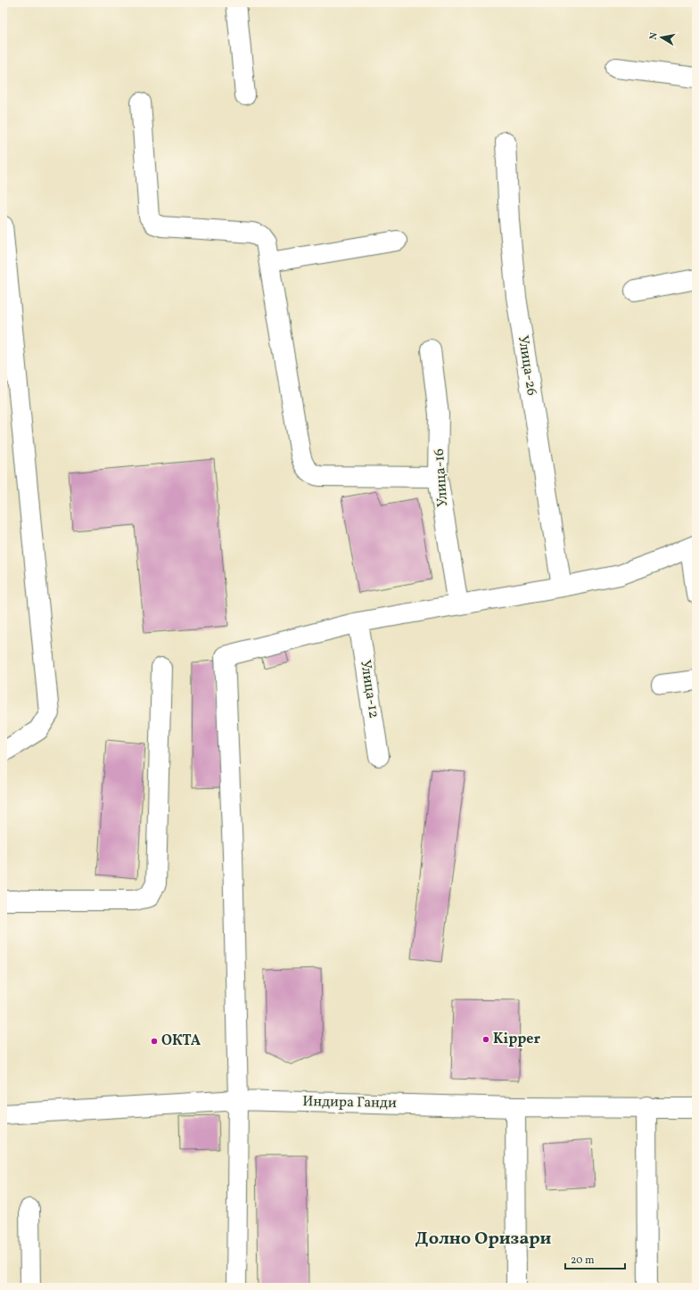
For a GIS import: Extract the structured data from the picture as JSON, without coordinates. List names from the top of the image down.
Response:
{
  "streets": {
    "street": [
      "Улица-26",
      "Улица-16",
      "Улица-12",
      "Индира Ганди"
    ]
  },
  "districts": ["Долно Оризари"],
  "places": ["Kipper", "ОКТА"],
  "scale_bar": "20 m",
  "north": "left"
}
